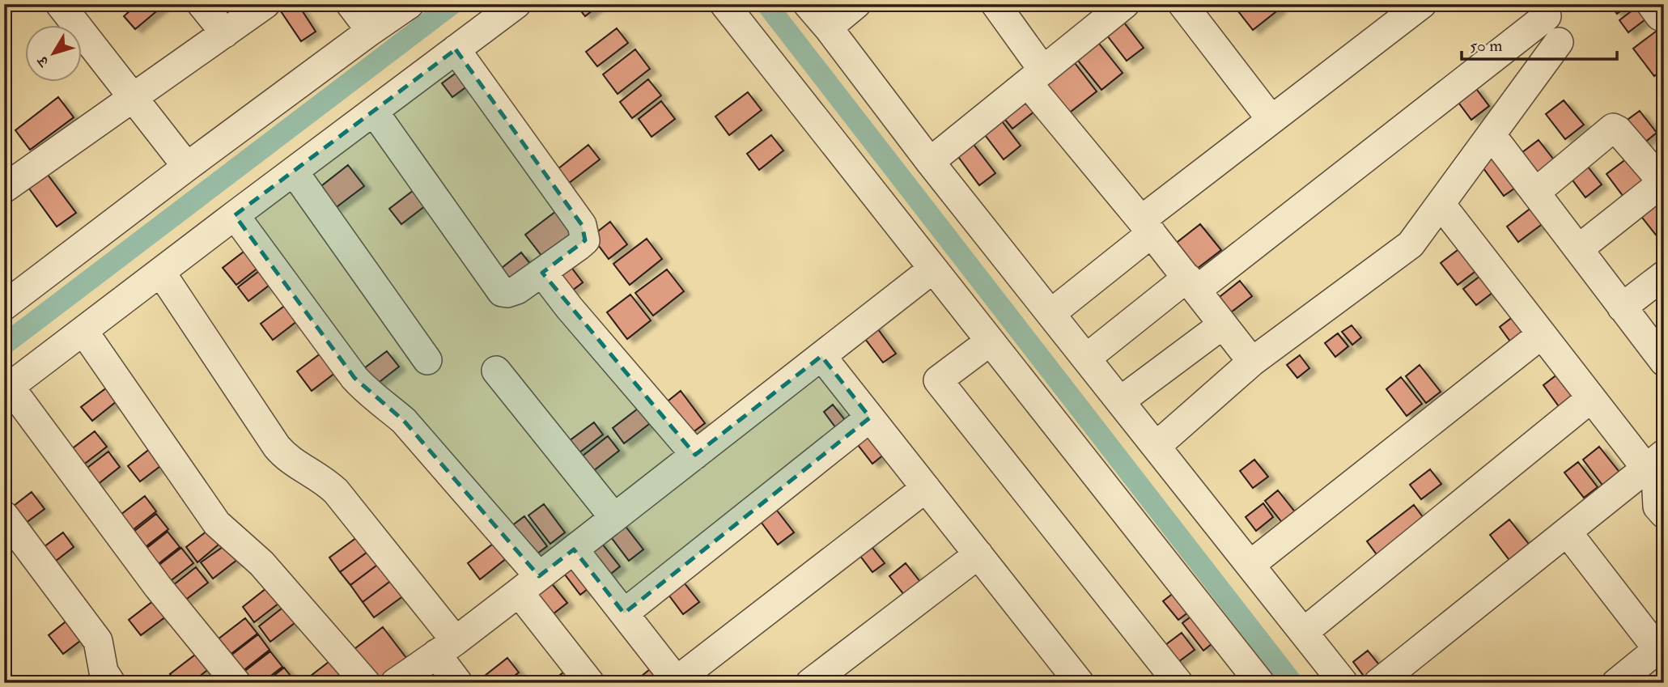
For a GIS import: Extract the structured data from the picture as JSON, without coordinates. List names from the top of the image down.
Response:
{
  "scale_bar": "50 m",
  "north": "bottom left"
}
